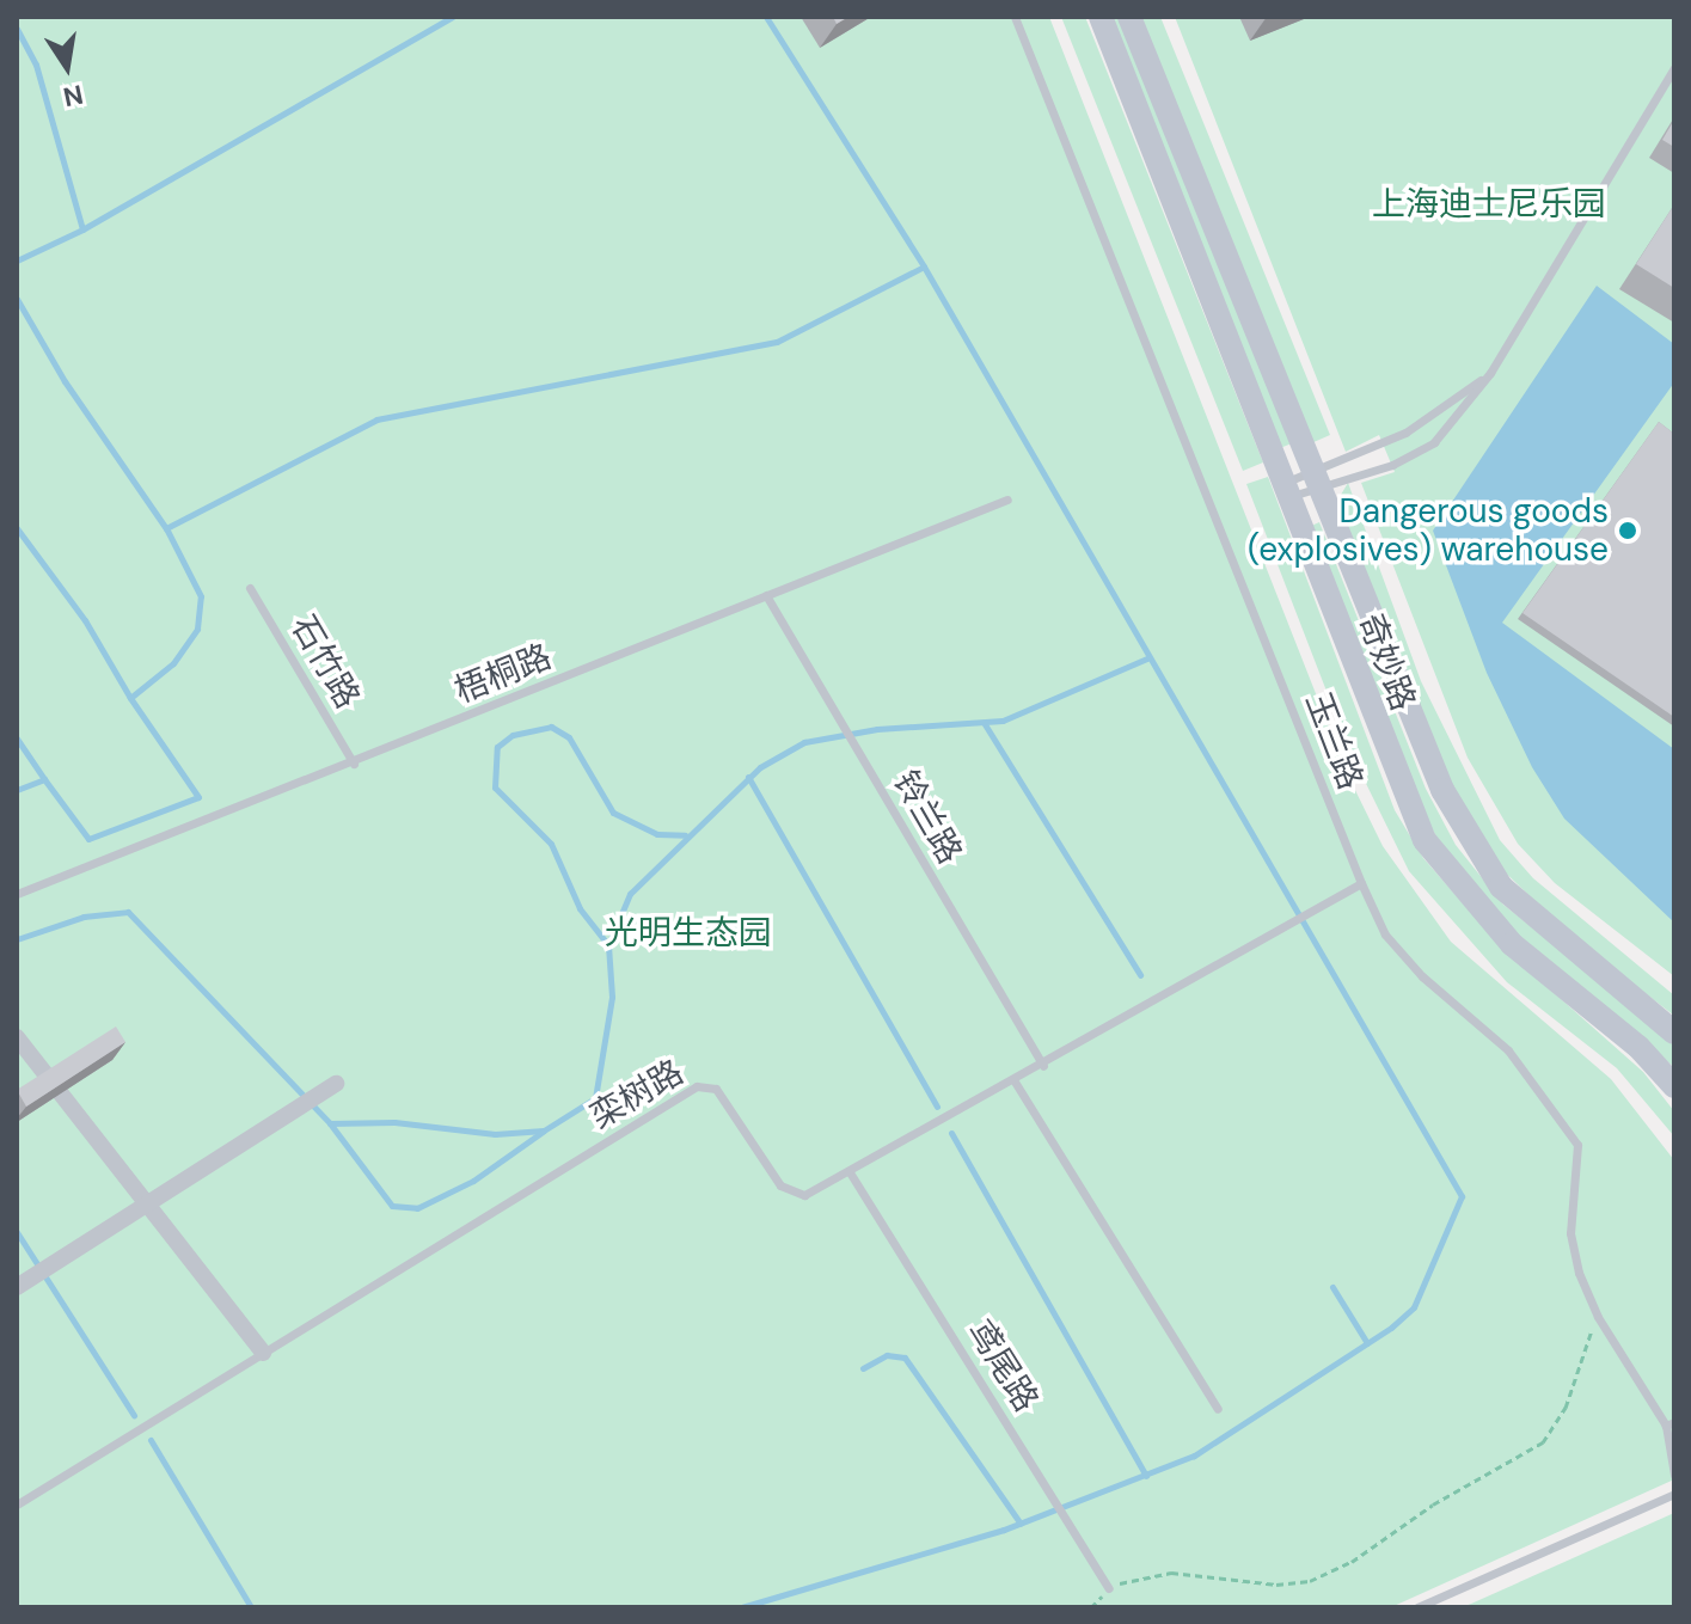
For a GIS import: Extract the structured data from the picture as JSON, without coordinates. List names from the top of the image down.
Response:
{
  "streets": {
    "street": ["奇妙路"],
    "lane": [
      "石竹路",
      "梧桐路",
      "玉兰路",
      "铃兰路",
      "栾树路",
      "鸢尾路"
    ]
  },
  "crossings": [
    ["石竹路", "梧桐路"],
    ["梧桐路", "铃兰路"],
    ["玉兰路", "栾树路"],
    ["铃兰路", "栾树路"],
    ["栾树路", "鸢尾路"]
  ],
  "parks": ["上海迪士尼乐园", "光明生态园"],
  "places": ["Dangerous goods (explosives) warehouse"],
  "north": "bottom"
}
